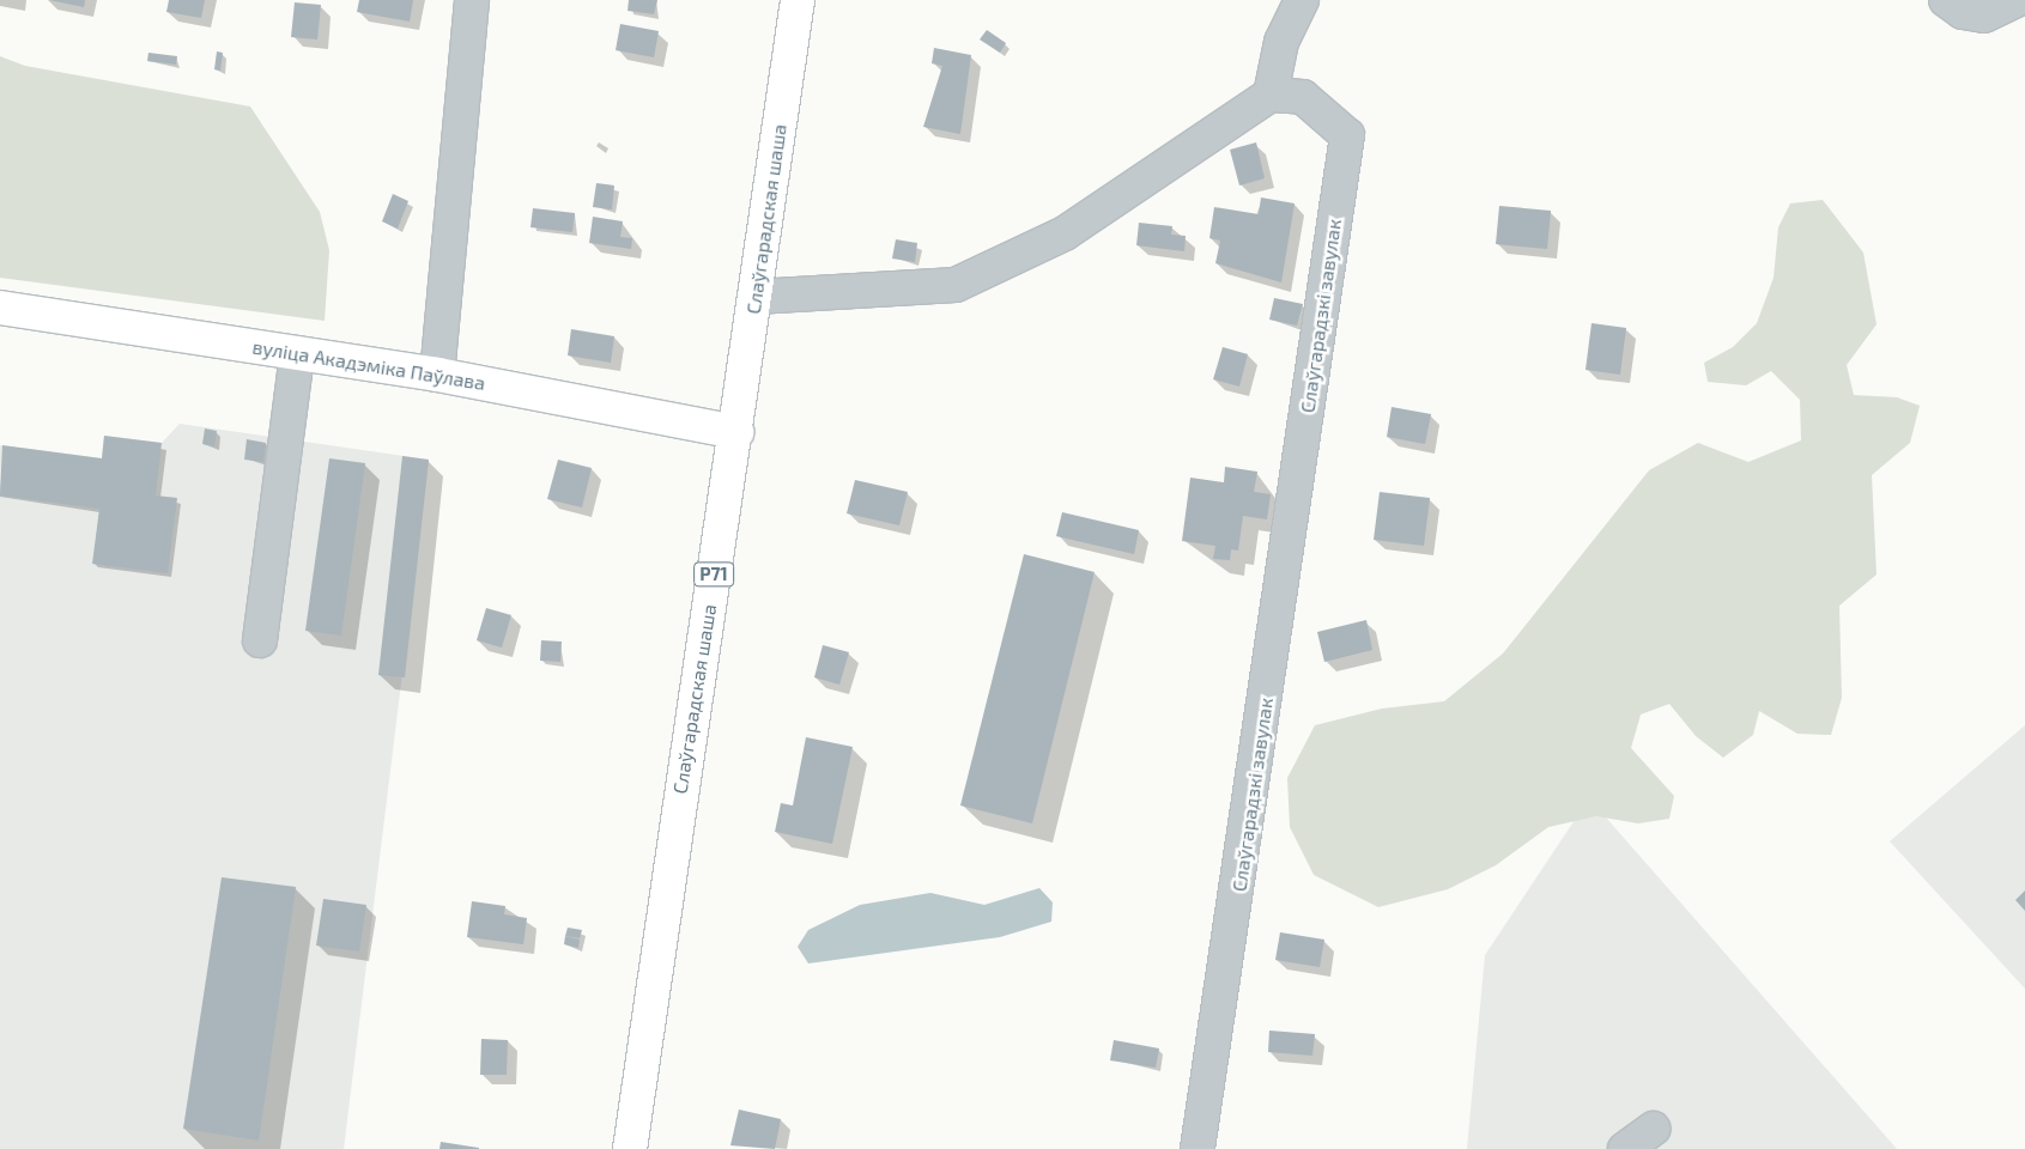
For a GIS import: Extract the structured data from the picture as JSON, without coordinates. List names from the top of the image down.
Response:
{
  "streets": {
    "main road": ["Слаўгарадская шаша", "вуліца Акадэміка Паўлава", "Р71"],
    "street": ["Слаўгарадзкі завулак"]
  },
  "crossings": [
    ["Слаўгарадская шаша", "вуліца Акадэміка Паўлава"]
  ]
}
